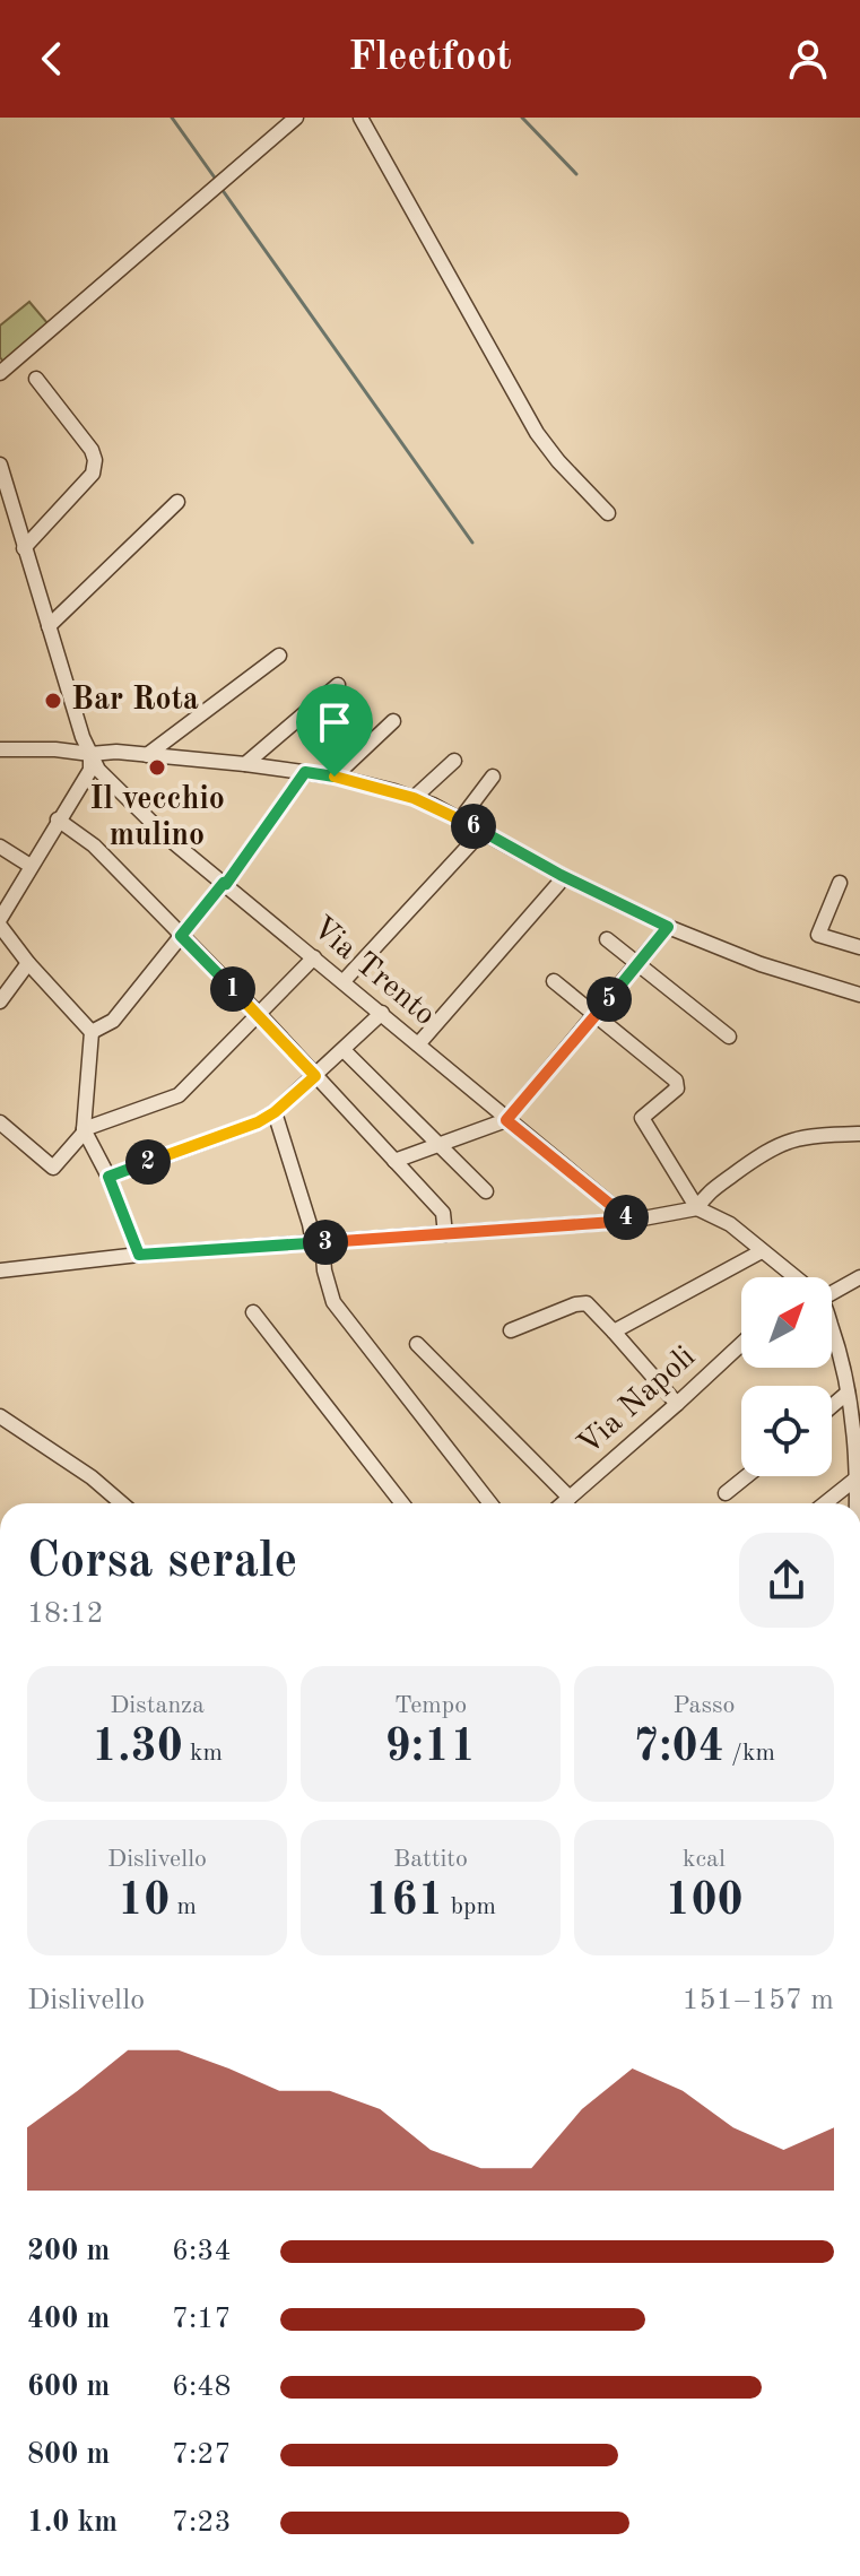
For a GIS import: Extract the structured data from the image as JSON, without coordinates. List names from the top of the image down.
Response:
{
  "streets": {
    "street": ["Via Trento", "Via Napoli"]
  },
  "places": ["Bar Rota", "Il vecchio mulino"],
  "north": "top right",
  "page": {
    "header": "Fleetfoot",
    "pins": [
      "6",
      "1",
      "5",
      "2",
      "4",
      "3"
    ],
    "heading": ["Corsa serale", "18:12"],
    "stats": [
      ["Distanza", "1.30 km"],
      ["Tempo", "9:11"],
      ["Passo", "7:04 /km"],
      ["Dislivello", "10 m"],
      ["Battito", "161 bpm"],
      ["kcal", "100"]
    ],
    "chart": ["Dislivello", "151–157 m"],
    "list": [
      {
        "name": "200 m",
        "note": "6:34"
      },
      {
        "name": "400 m",
        "note": "7:17"
      },
      {
        "name": "600 m",
        "note": "6:48"
      },
      {
        "name": "800 m",
        "note": "7:27"
      },
      {
        "name": "1.0 km",
        "note": "7:23"
      }
    ]
  }
}
